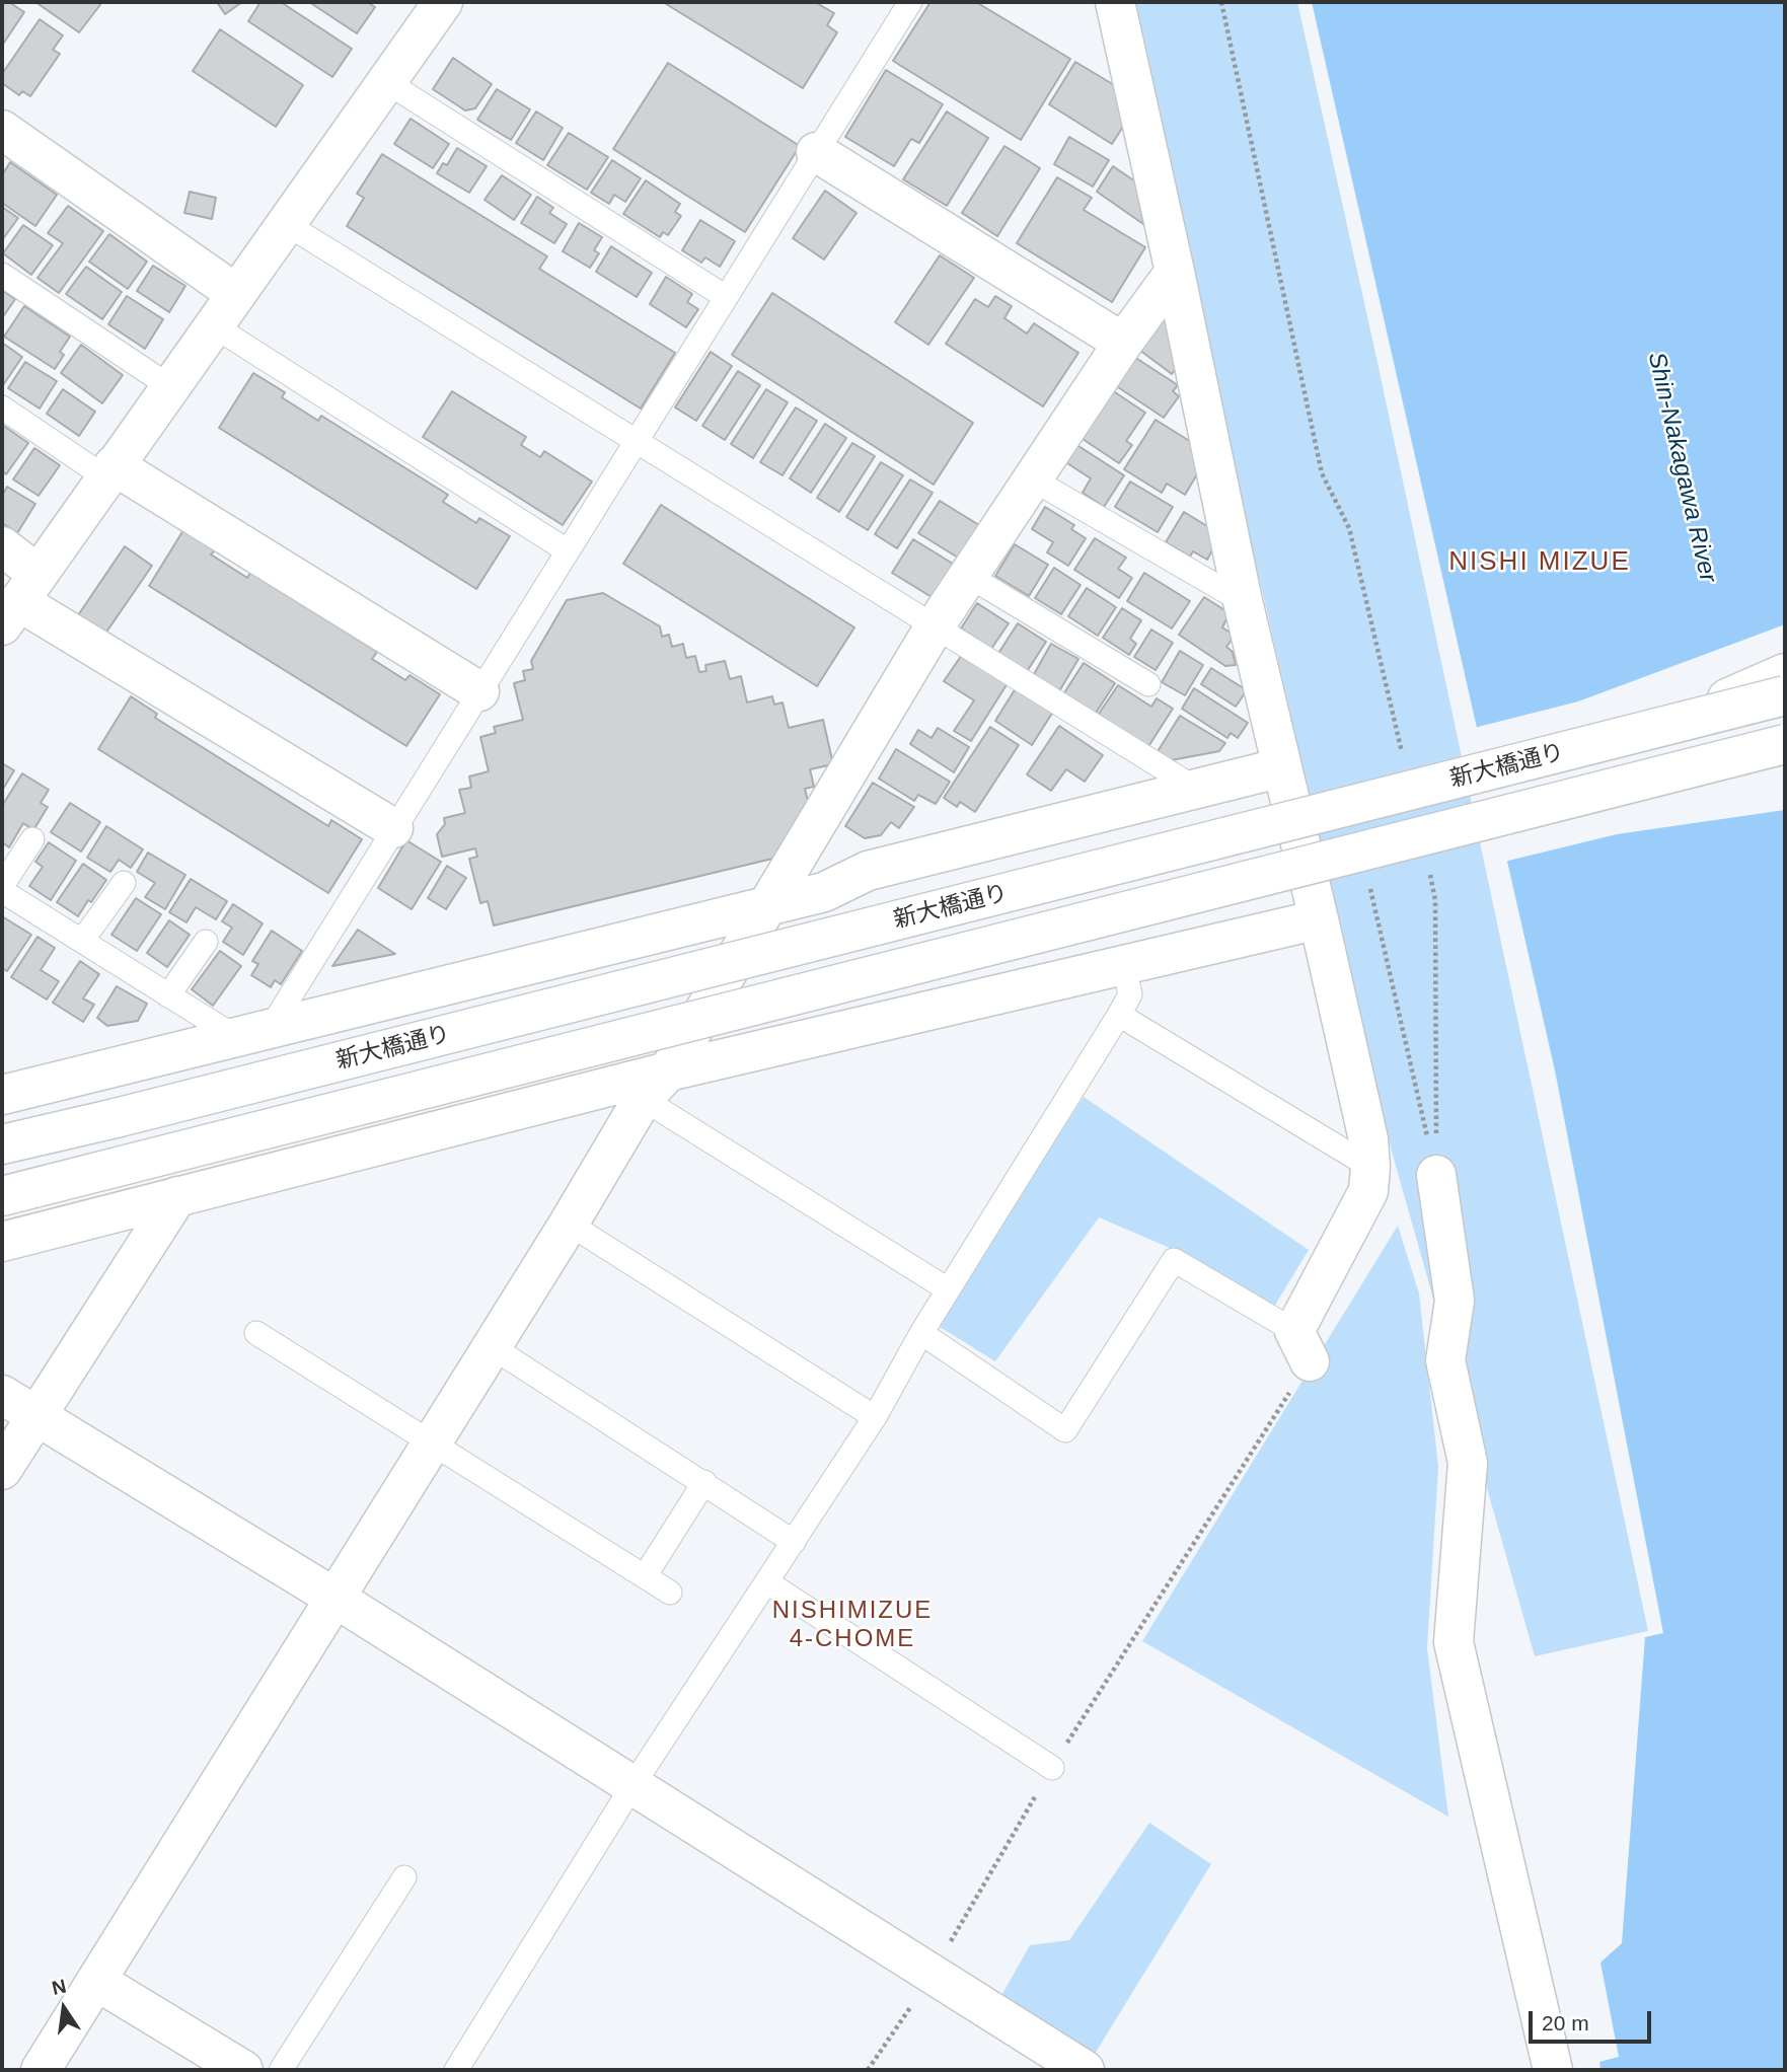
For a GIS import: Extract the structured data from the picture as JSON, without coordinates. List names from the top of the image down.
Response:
{
  "streets": {
    "street": ["新大橋通り"]
  },
  "districts": ["NISHI MIZUE", "NISHIMIZUE 4-CHOME"],
  "water": ["Shin-Nakagawa River"],
  "scale_bar": "20 m",
  "north": "top"
}
